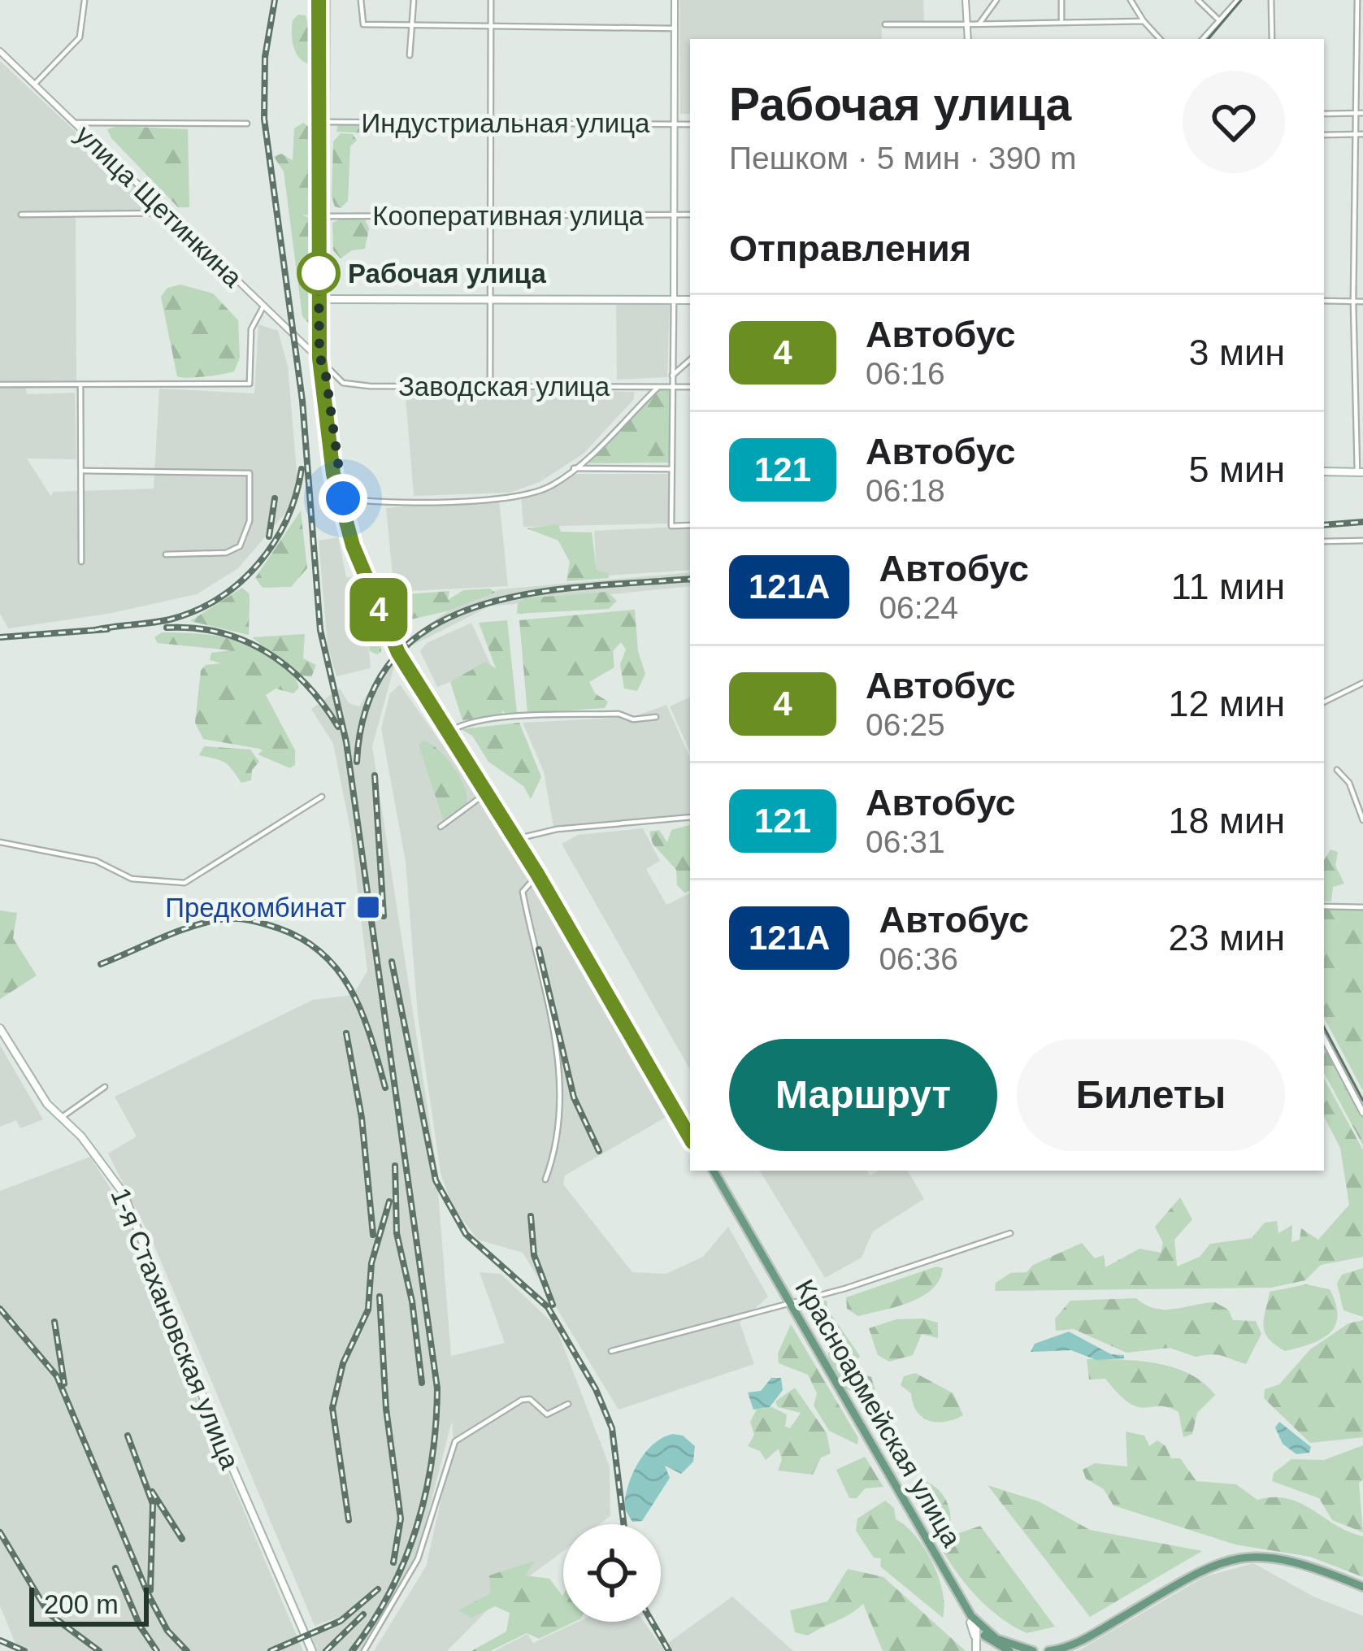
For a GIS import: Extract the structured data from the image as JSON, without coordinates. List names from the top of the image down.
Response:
{
  "streets": {
    "main road": ["1-я Стахановская улица", "Красноармейская улица"],
    "street": [
      "Индустриальная улица",
      "улица Щетинкина",
      "Кооперативная улица",
      "Заводская улица"
    ]
  },
  "crossings": [
    ["улица Щетинкина", "Заводская улица"]
  ],
  "places": {
    "other": ["Рабочая улица"],
    "transit": ["Предкомбинат"]
  },
  "lines": ["bus line 4"],
  "scale_bar": "200 m",
  "page": {
    "on_map": "4",
    "heading": [
      ["Рабочая улица", "Пешком · 5 мин · 390 m"],
      "Отправления"
    ],
    "list": [
      {
        "mark": "4",
        "name": "Автобус",
        "note": "06:16",
        "value": "3 мин"
      },
      {
        "mark": "121",
        "name": "Автобус",
        "note": "06:18",
        "value": "5 мин"
      },
      {
        "mark": "121А",
        "name": "Автобус",
        "note": "06:24",
        "value": "11 мин"
      },
      {
        "mark": "4",
        "name": "Автобус",
        "note": "06:25",
        "value": "12 мин"
      },
      {
        "mark": "121",
        "name": "Автобус",
        "note": "06:31",
        "value": "18 мин"
      },
      {
        "mark": "121А",
        "name": "Автобус",
        "note": "06:36",
        "value": "23 мин"
      }
    ],
    "buttons": ["Маршрут", "Билеты"],
    "scale": "200 m"
  }
}
